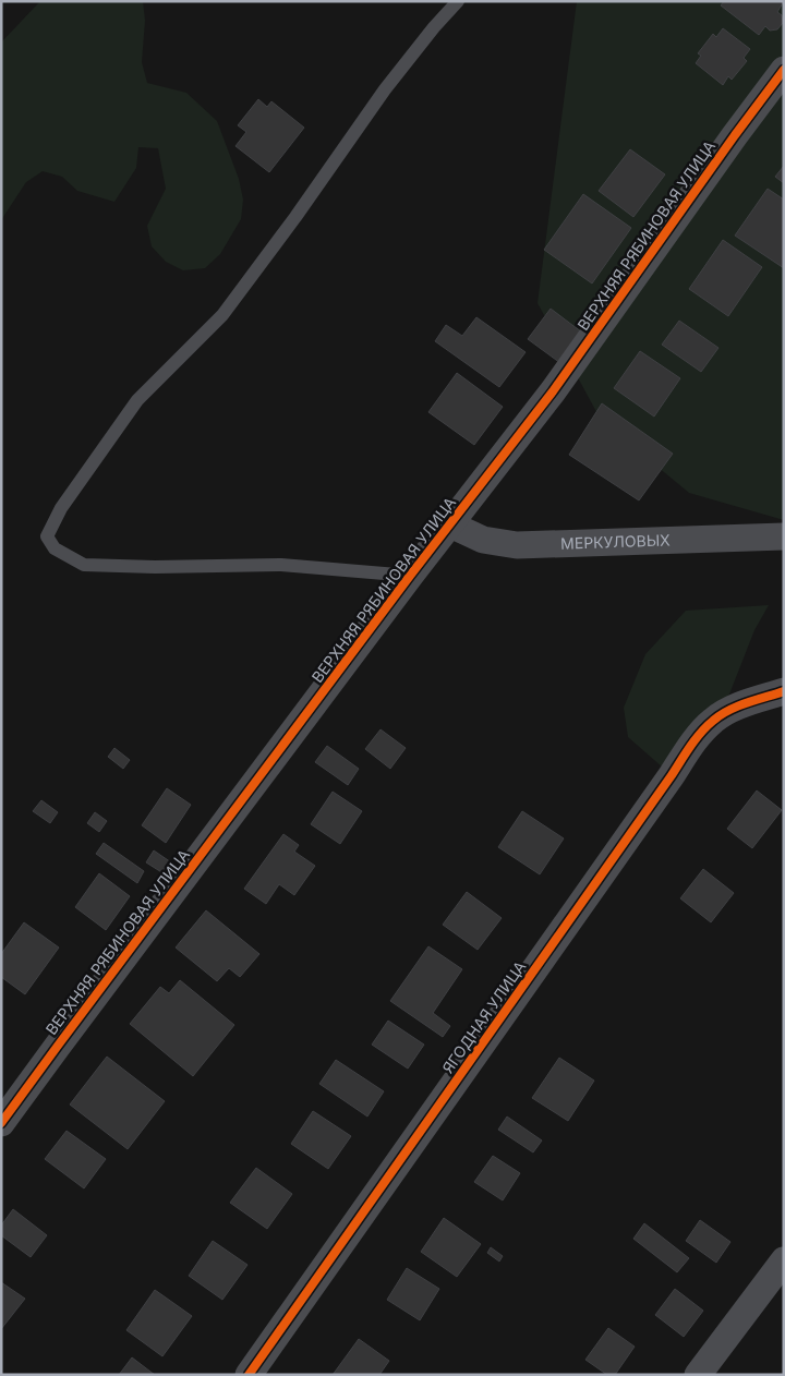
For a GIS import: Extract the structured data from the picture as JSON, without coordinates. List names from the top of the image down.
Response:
{
  "streets": {
    "street": ["ВЕРХНЯЯ РЯБИНОВАЯ УЛИЦА", "МЕРКУЛОВЫХ", "ЯГОДНАЯ УЛИЦА"]
  },
  "crossings": [
    ["ВЕРХНЯЯ РЯБИНОВАЯ УЛИЦА", "МЕРКУЛОВЫХ"]
  ]
}
